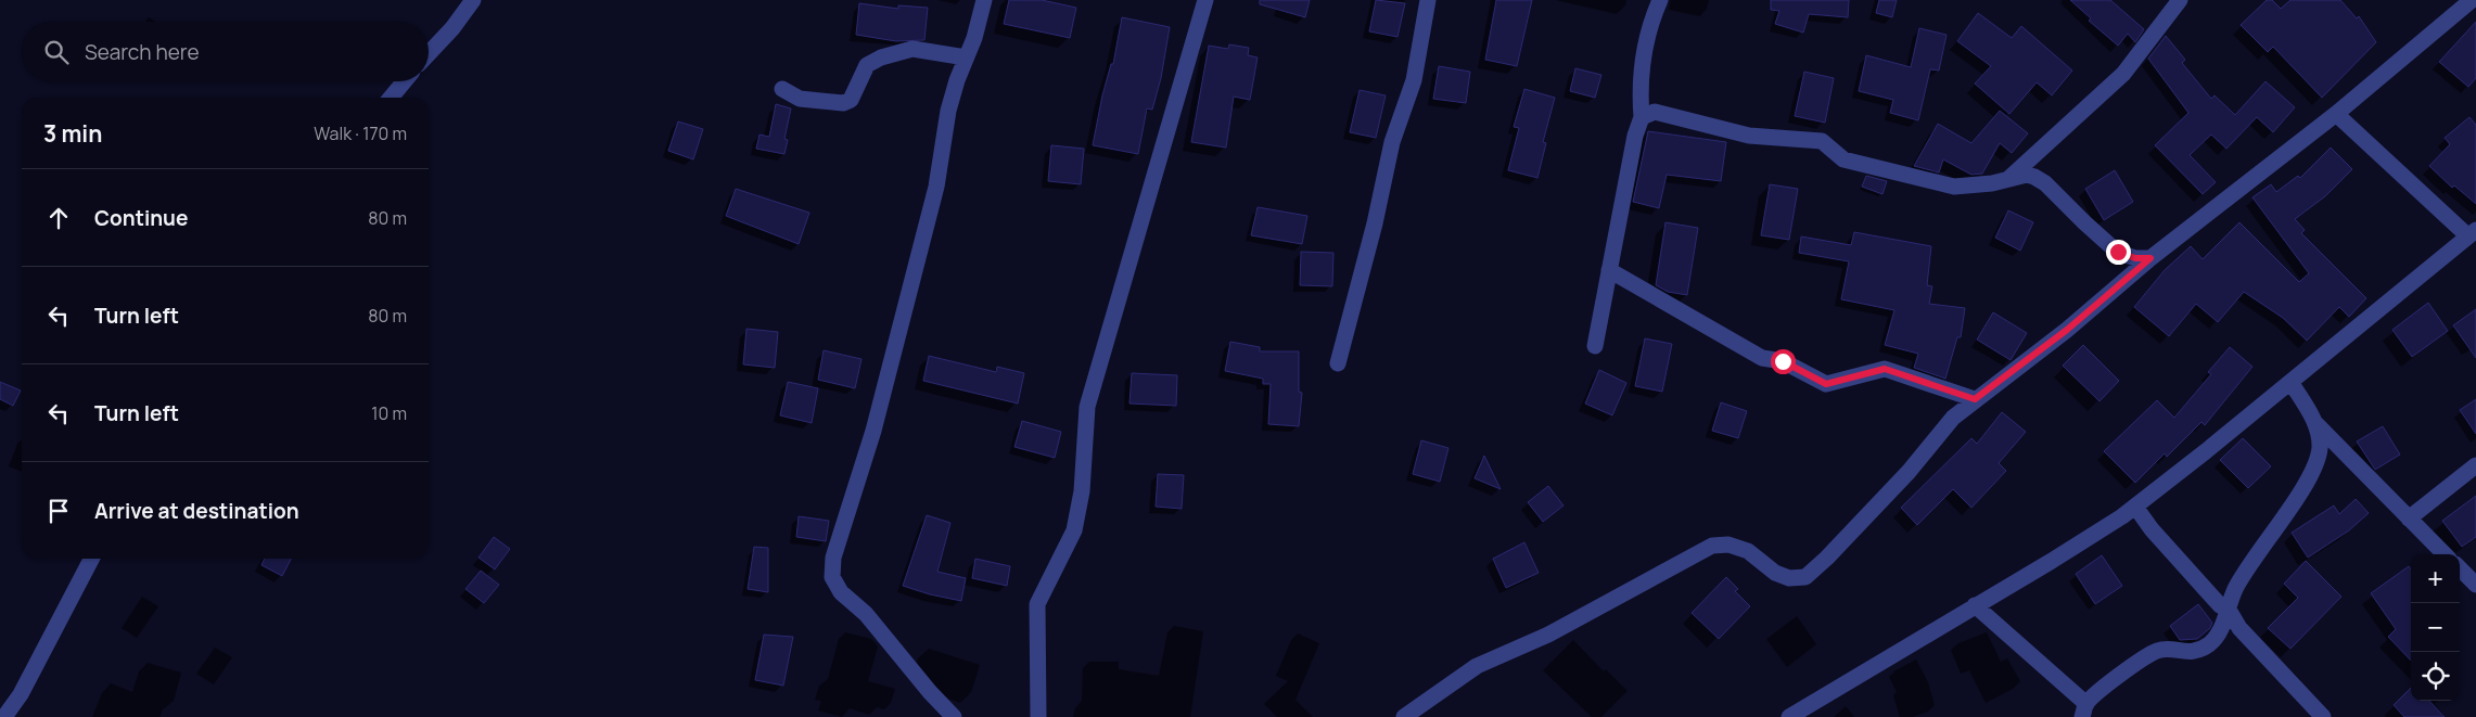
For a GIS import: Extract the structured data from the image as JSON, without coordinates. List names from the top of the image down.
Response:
{
  "page": {
    "search": "Search here",
    "heading": ["3 min", "Walk · 170 m"],
    "list": [
      ["Continue", "80 m"],
      ["Turn left", "80 m"],
      ["Turn left", "10 m"],
      "Arrive at destination"
    ],
    "map_buttons": ["+", "−"]
  }
}
